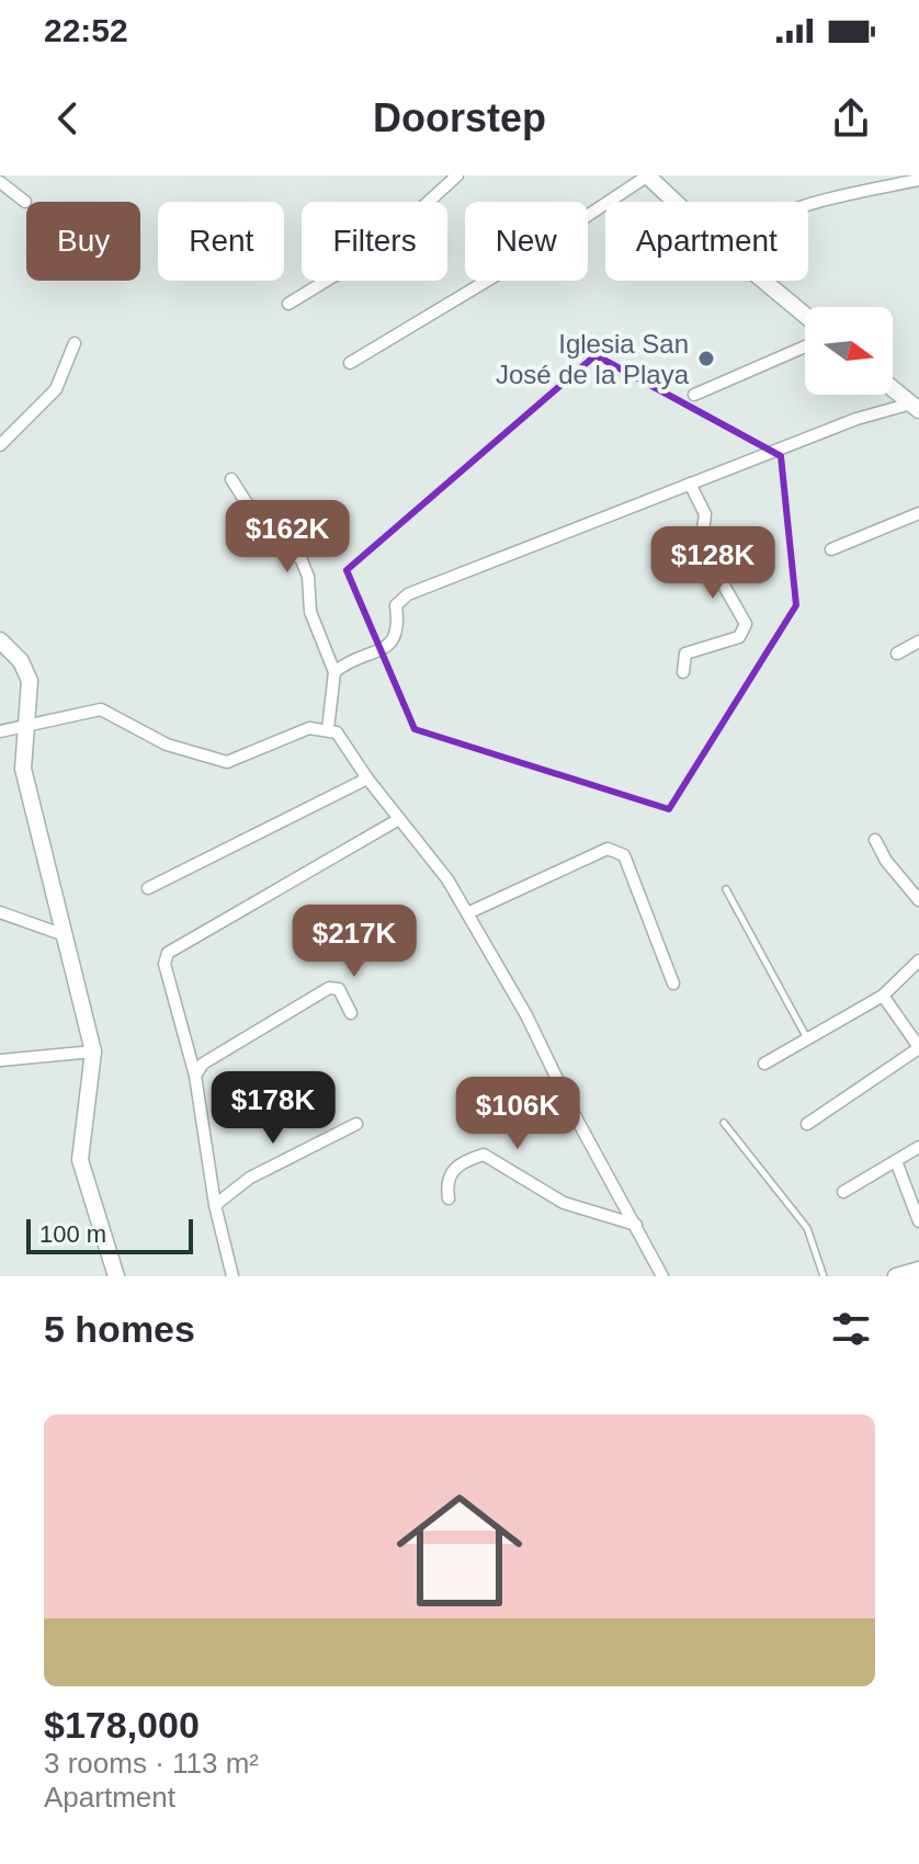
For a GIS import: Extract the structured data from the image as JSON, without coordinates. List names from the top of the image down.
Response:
{
  "places": ["Iglesia San José de la Playa"],
  "scale_bar": "100 m",
  "north": "right",
  "page": {
    "status": "22:52",
    "header": "Doorstep",
    "chip": [
      "Buy",
      "Rent",
      "Filters",
      "New",
      "Apartment"
    ],
    "price": [
      "$162K",
      "$128K",
      "$217K",
      "$178K",
      "$106K"
    ],
    "scale": "100 m",
    "heading": "5 homes",
    "list": [
      {
        "name": "$178,000",
        "note": "3 rooms · 113 m² · Apartment"
      }
    ]
  }
}
